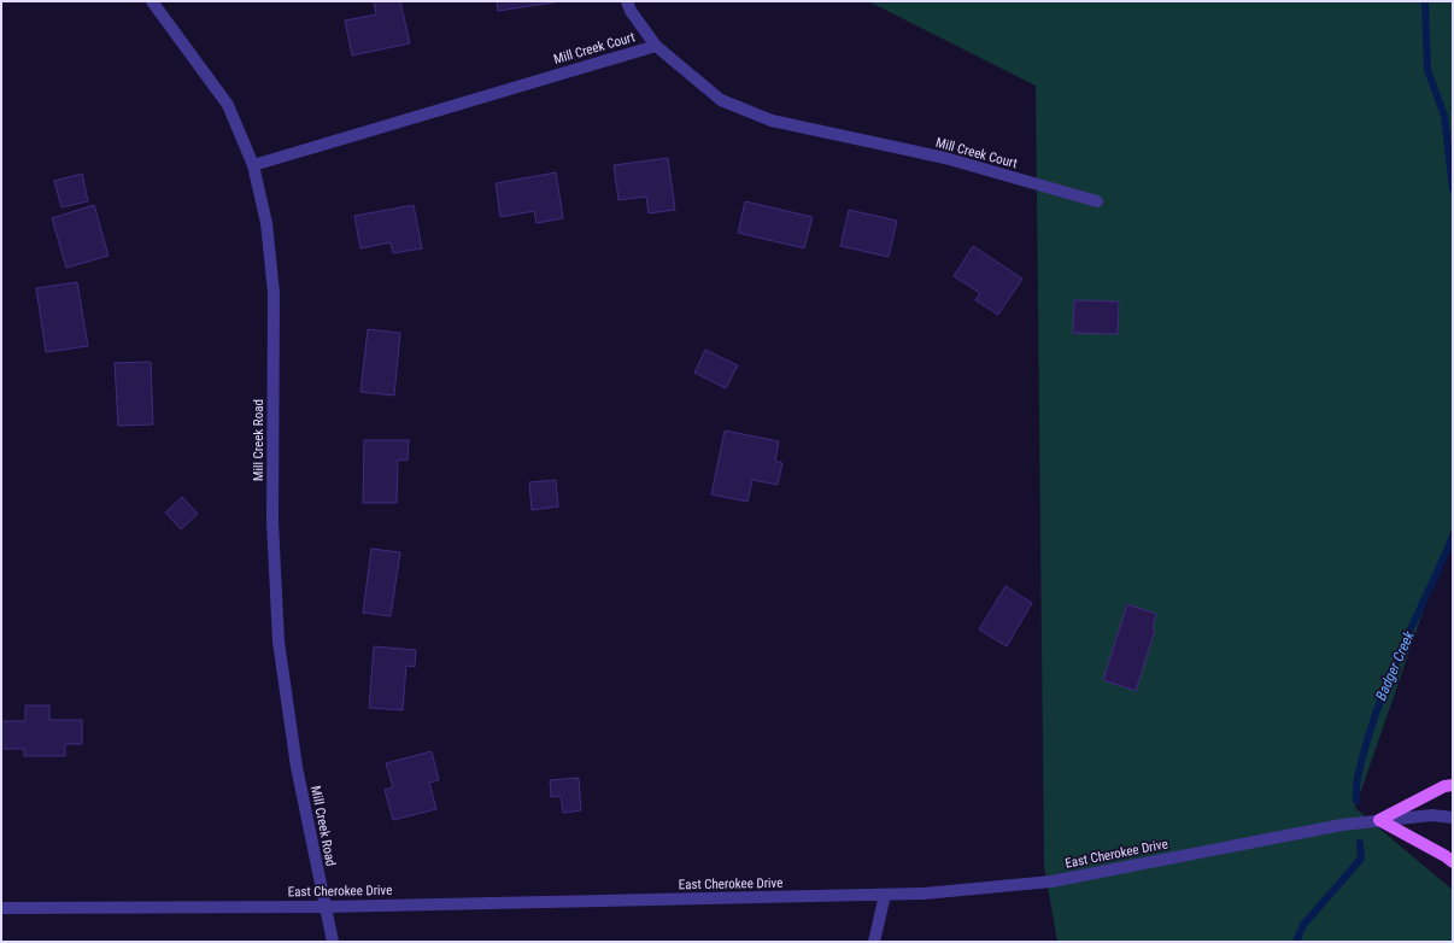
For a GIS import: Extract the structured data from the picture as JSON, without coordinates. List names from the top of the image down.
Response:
{
  "streets": {
    "street": ["Mill Creek Court", "Mill Creek Road", "East Cherokee Drive"]
  },
  "crossings": [
    ["Mill Creek Court", "Mill Creek Road"],
    ["Mill Creek Road", "East Cherokee Drive"]
  ],
  "water": ["Badger Creek"]
}
